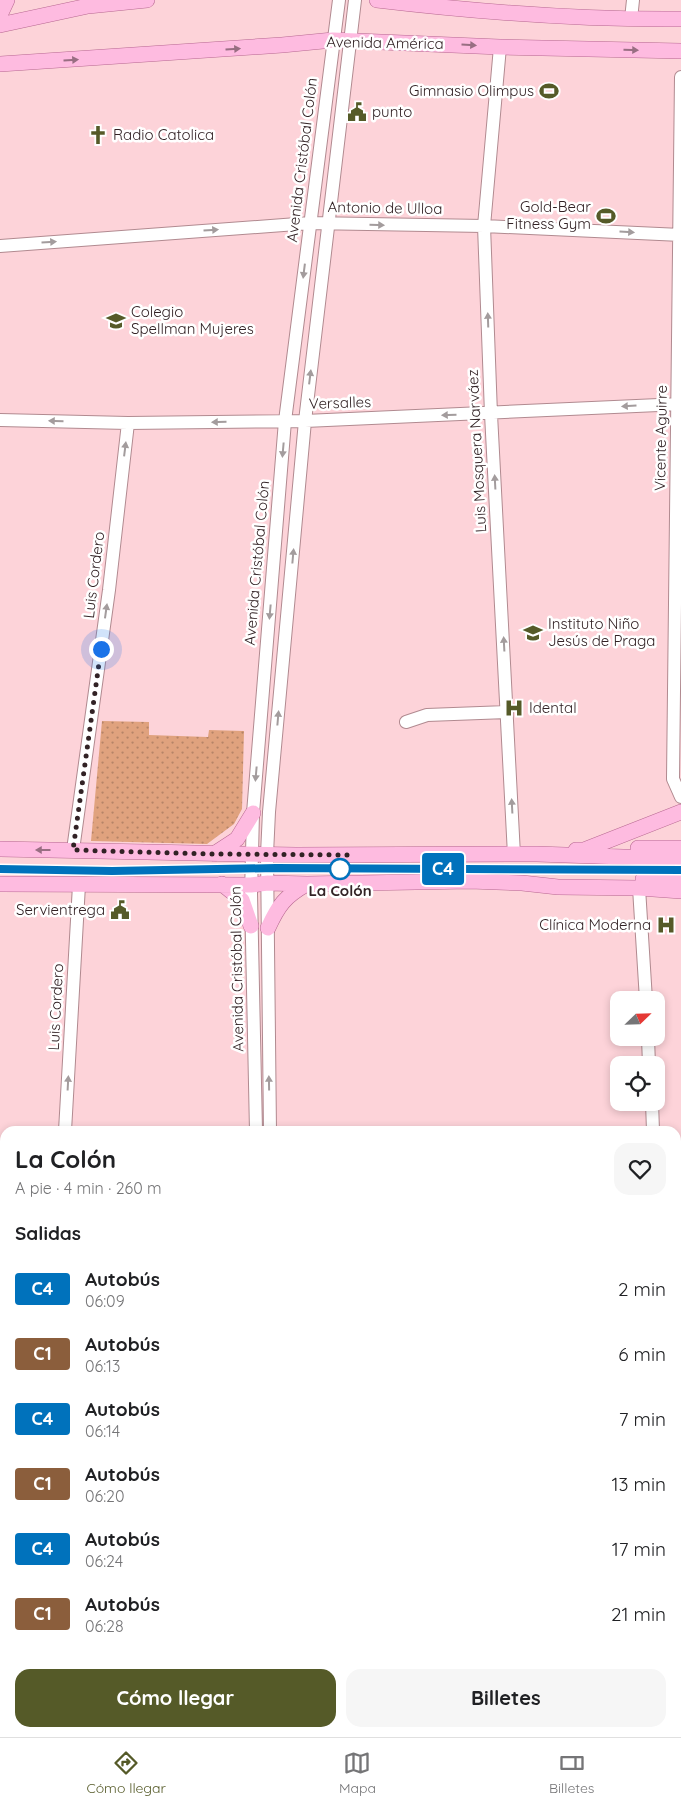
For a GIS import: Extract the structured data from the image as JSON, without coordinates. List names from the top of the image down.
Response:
{
  "streets": {
    "main road": ["Avenida América"],
    "street": [
      "Avenida Cristóbal Colón",
      "Antonio de Ulloa",
      "Versalles",
      "Vicente Aguirre",
      "Luis Mosquera Narváez",
      "Luis Cordero"
    ]
  },
  "crossings": [
    ["Avenida América", "Avenida Cristóbal Colón"],
    ["Avenida América", "Luis Mosquera Narváez"],
    ["Avenida Cristóbal Colón", "Antonio de Ulloa"],
    ["Avenida Cristóbal Colón", "Versalles"],
    ["Antonio de Ulloa", "Vicente Aguirre"],
    ["Antonio de Ulloa", "Luis Mosquera Narváez"],
    ["Versalles", "Vicente Aguirre"],
    ["Versalles", "Luis Mosquera Narváez"],
    ["Versalles", "Luis Cordero"]
  ],
  "one_way": [
    "Antonio de Ulloa",
    "Versalles",
    "Luis Mosquera Narváez",
    "Luis Cordero"
  ],
  "places": {
    "sports": ["Gimnasio Olimpus", "Gold-Bear Fitness Gym"],
    "public building": ["punto", "Servientrega"],
    "church": ["Radio Catolica"],
    "school or university": ["Colegio Spellman Mujeres", "Instituto Niño Jesús de Praga"],
    "hospital": ["Idental", "Clínica Moderna"],
    "other": ["La Colón"]
  },
  "lines": ["bus line C4"],
  "north": "top right",
  "page": {
    "on_map": "C4",
    "heading": [
      ["La Colón", "A pie · 4 min · 260 m"],
      "Salidas"
    ],
    "list": [
      {
        "mark": "C4",
        "name": "Autobús",
        "note": "06:09",
        "value": "2 min"
      },
      {
        "mark": "C1",
        "name": "Autobús",
        "note": "06:13",
        "value": "6 min"
      },
      {
        "mark": "C4",
        "name": "Autobús",
        "note": "06:14",
        "value": "7 min"
      },
      {
        "mark": "C1",
        "name": "Autobús",
        "note": "06:20",
        "value": "13 min"
      },
      {
        "mark": "C4",
        "name": "Autobús",
        "note": "06:24",
        "value": "17 min"
      },
      {
        "mark": "C1",
        "name": "Autobús",
        "note": "06:28",
        "value": "21 min"
      }
    ],
    "buttons": ["Cómo llegar", "Billetes"],
    "tabs": ["Cómo llegar", "Mapa", "Billetes"]
  }
}
